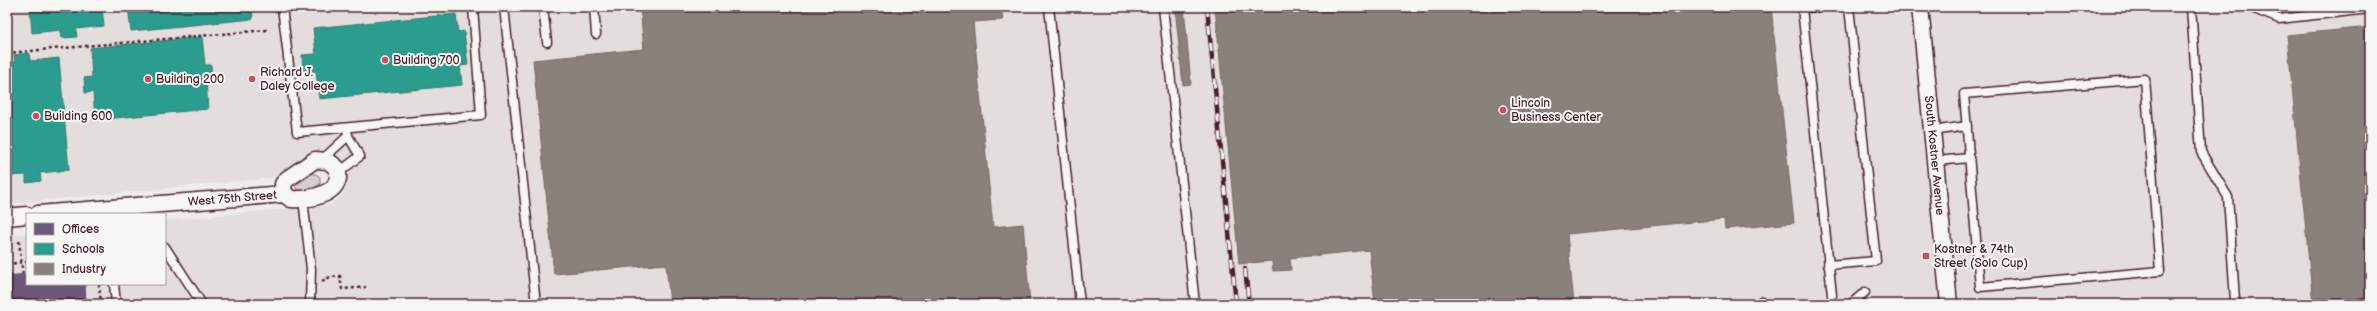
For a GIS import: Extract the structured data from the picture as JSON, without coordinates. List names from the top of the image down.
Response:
{
  "streets": {
    "street": ["South Kostner Avenue", "West 75th Street"]
  },
  "places": {
    "other": [
      "Building 700",
      "Building 200",
      "Richard J. Daley College",
      "Lincoln Business Center",
      "Building 600"
    ],
    "transit": ["Kostner & 74th Street (Solo Cup)"]
  },
  "legend": ["Offices", "Schools", "Industry"]
}
